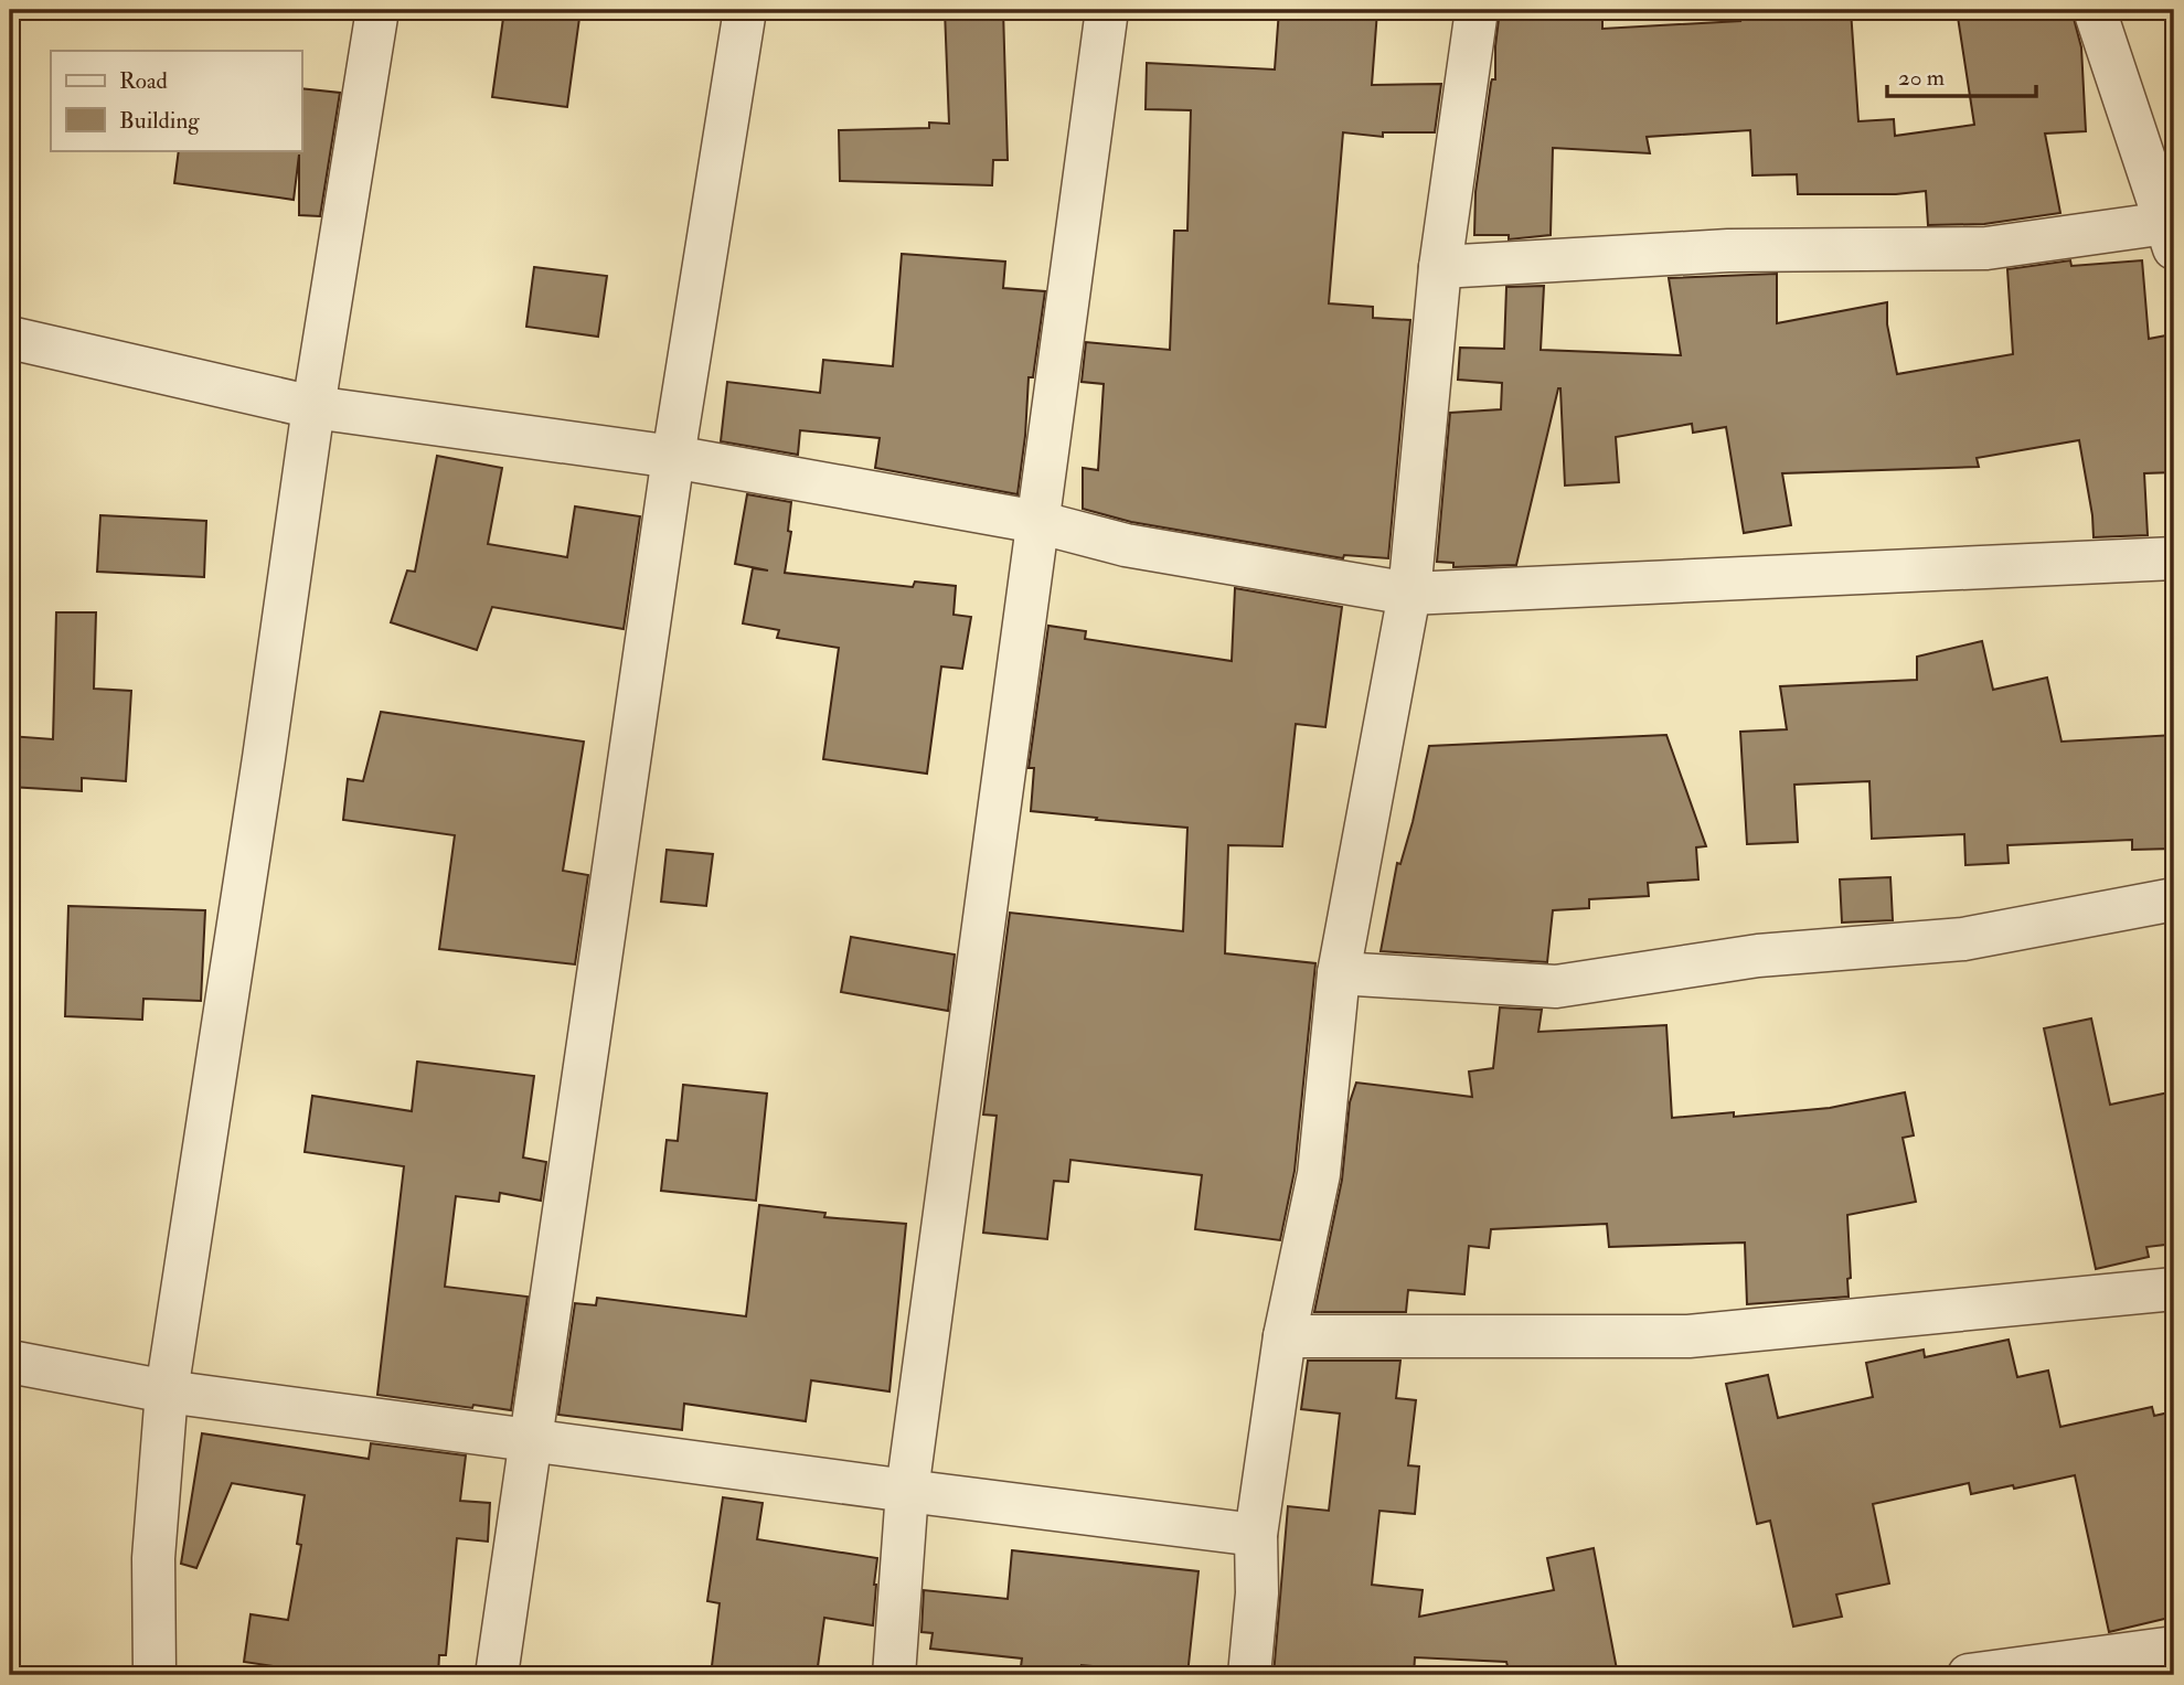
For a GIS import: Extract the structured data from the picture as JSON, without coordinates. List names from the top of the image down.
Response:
{
  "legend": ["Road", "Building"],
  "scale_bar": "20 m"
}
